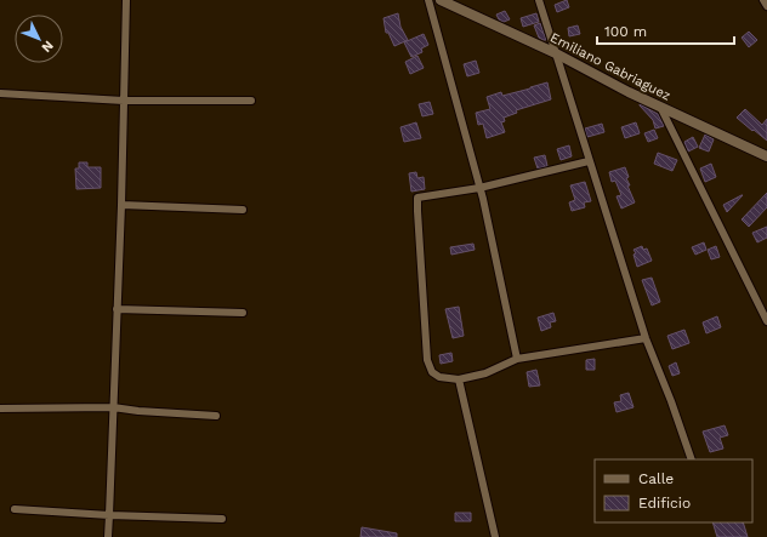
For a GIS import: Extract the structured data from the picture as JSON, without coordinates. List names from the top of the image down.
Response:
{
  "streets": {
    "main road": ["Emiliano Gabriaguez"]
  },
  "legend": ["Calle", "Edificio"],
  "scale_bar": "100 m",
  "north": "bottom right"
}
